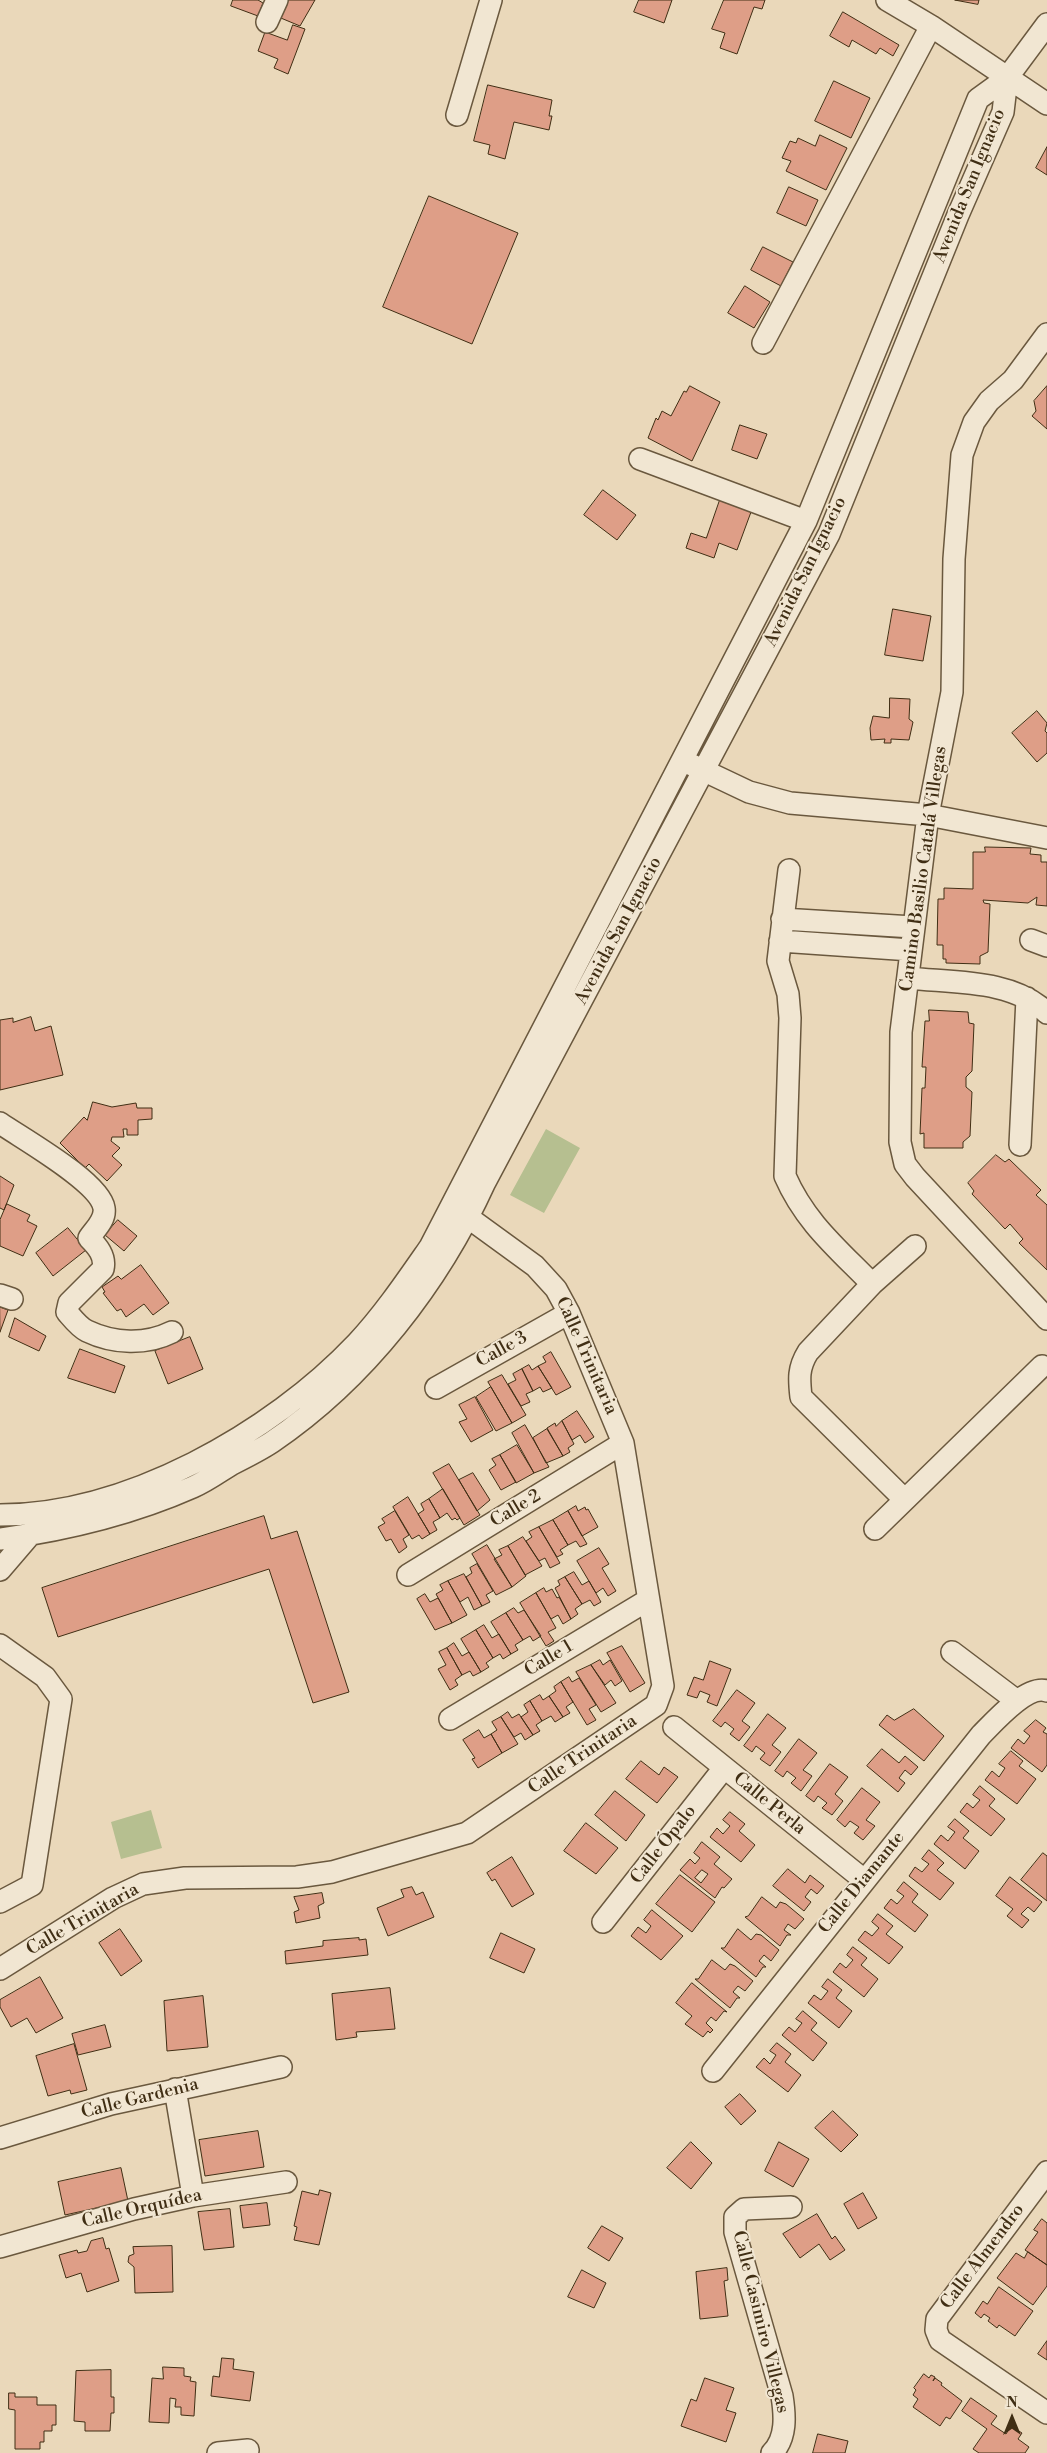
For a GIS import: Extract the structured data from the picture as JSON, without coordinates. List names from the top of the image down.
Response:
{
  "streets": {
    "street": [
      "Avenida San Ignacio",
      "Camino Basilio Catalá Villegas",
      "Calle 3",
      "Calle Trinitaria",
      "Calle 2",
      "Calle 1",
      "Calle Perla",
      "Calle Ópalo",
      "Calle Diamante",
      "Calle Gardenia",
      "Calle Orquídea",
      "Calle Almendro",
      "Calle Casimiro Villegas"
    ]
  },
  "crossings": [
    ["Avenida San Ignacio", "Calle Trinitaria"],
    ["Calle 3", "Calle Trinitaria"],
    ["Calle Trinitaria", "Calle 2"],
    ["Calle Trinitaria", "Calle 1"],
    ["Calle Perla", "Calle Ópalo"],
    ["Calle Perla", "Calle Diamante"]
  ],
  "north": "top"
}
